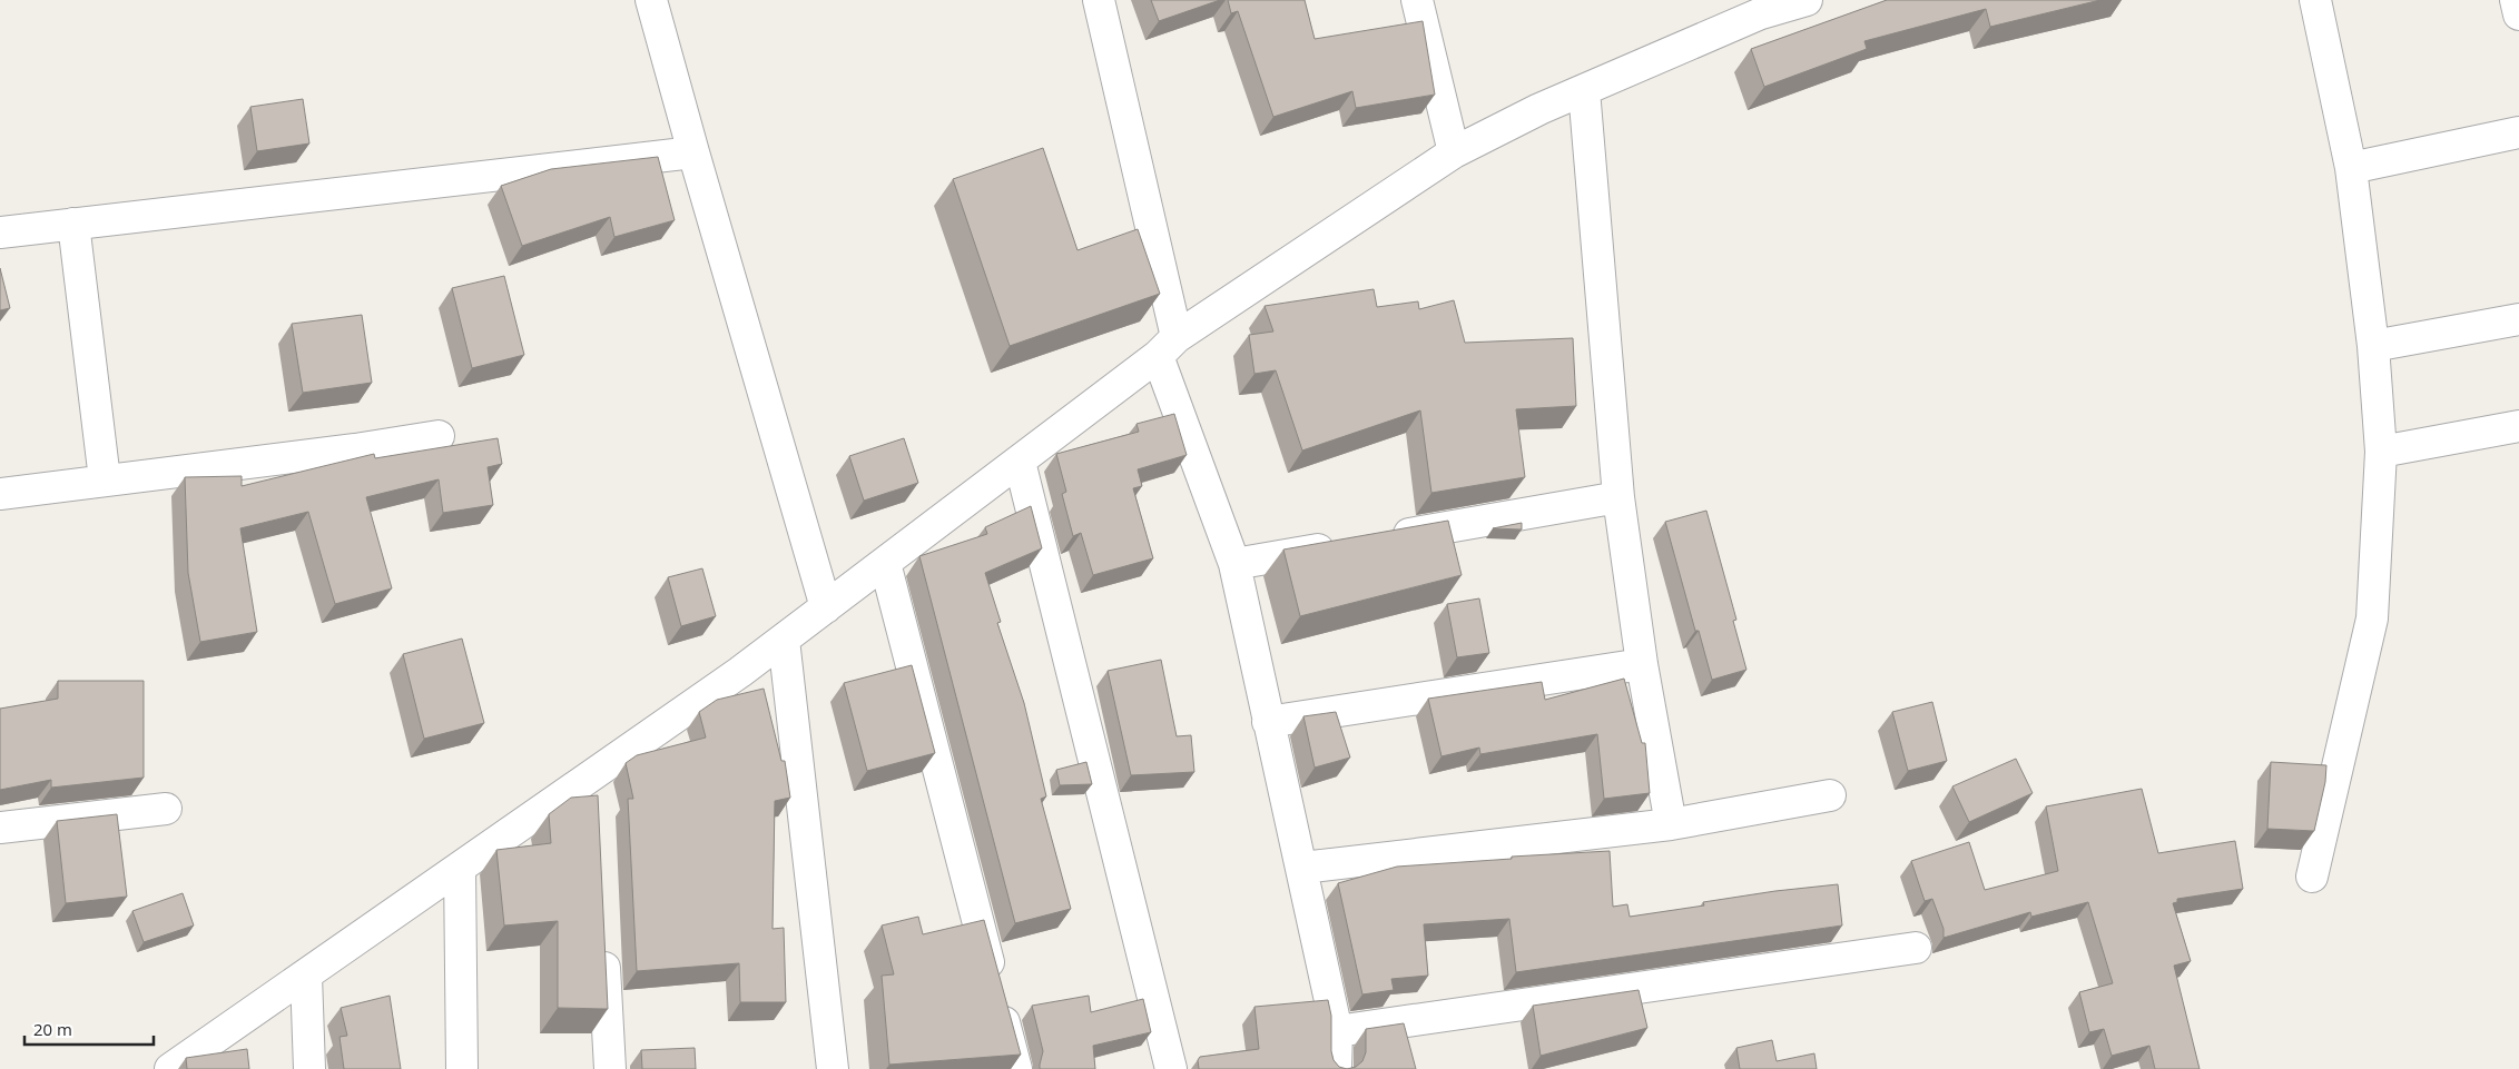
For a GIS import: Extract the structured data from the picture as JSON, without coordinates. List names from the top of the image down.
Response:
{
  "scale_bar": "20 m"
}
